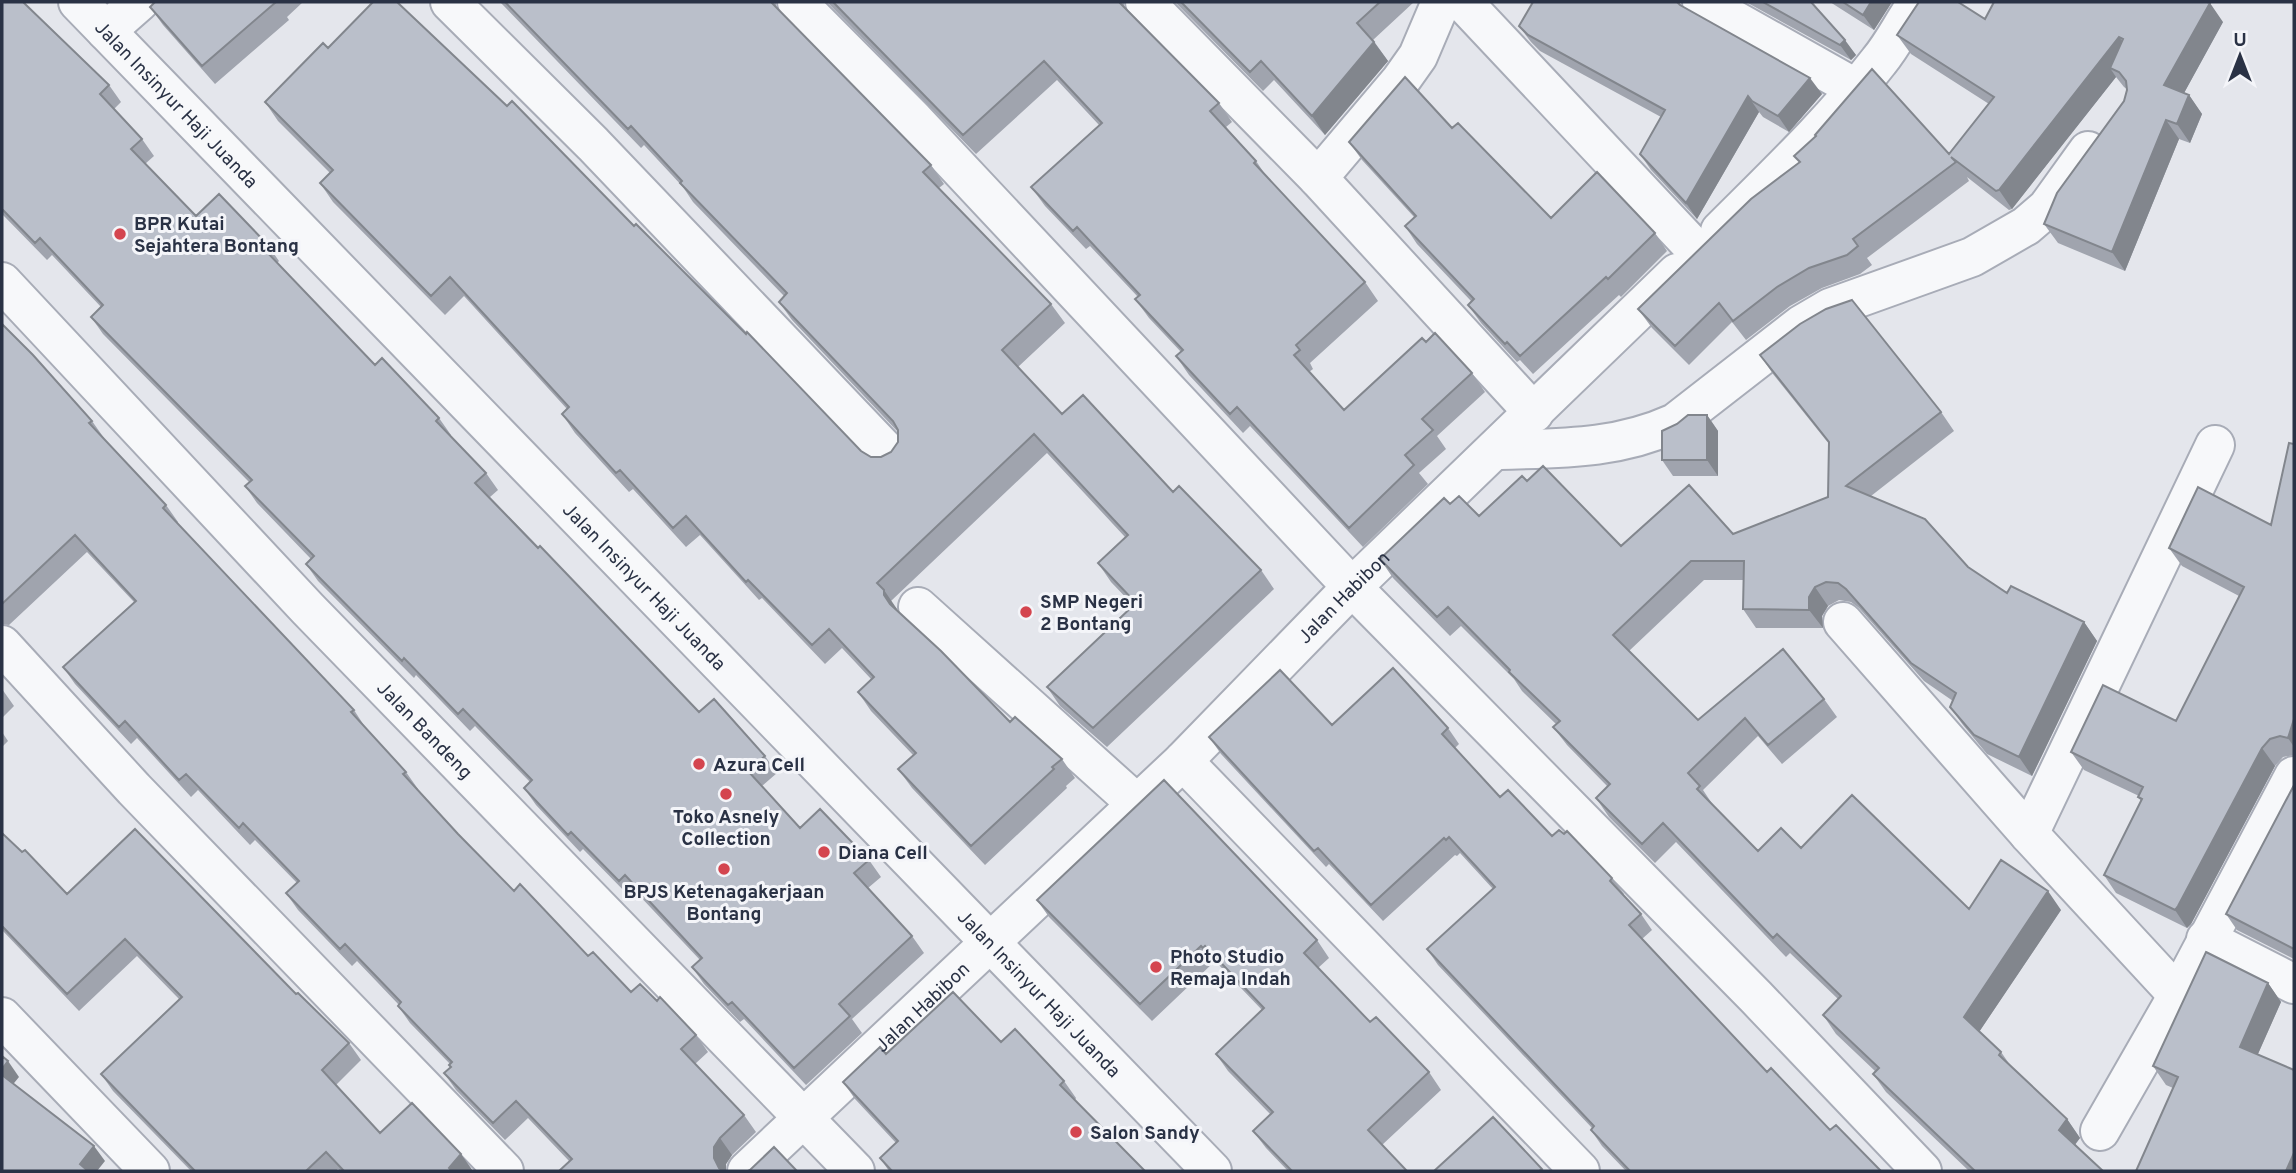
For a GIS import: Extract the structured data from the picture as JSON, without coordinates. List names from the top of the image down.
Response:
{
  "streets": {
    "street": ["Jalan Insinyur Haji Juanda", "Jalan Habibon", "Jalan Bandeng"]
  },
  "crossings": [
    ["Jalan Insinyur Haji Juanda", "Jalan Habibon"],
    ["Jalan Habibon", "Jalan Bandeng"]
  ],
  "places": [
    "BPR Kutai Sejahtera Bontang",
    "SMP Negeri 2 Bontang",
    "Azura Cell",
    "Toko Asnely Collection",
    "Diana Cell",
    "BPJS Ketenagakerjaan Bontang",
    "Photo Studio Remaja Indah",
    "Salon Sandy"
  ],
  "north": "top"
}
